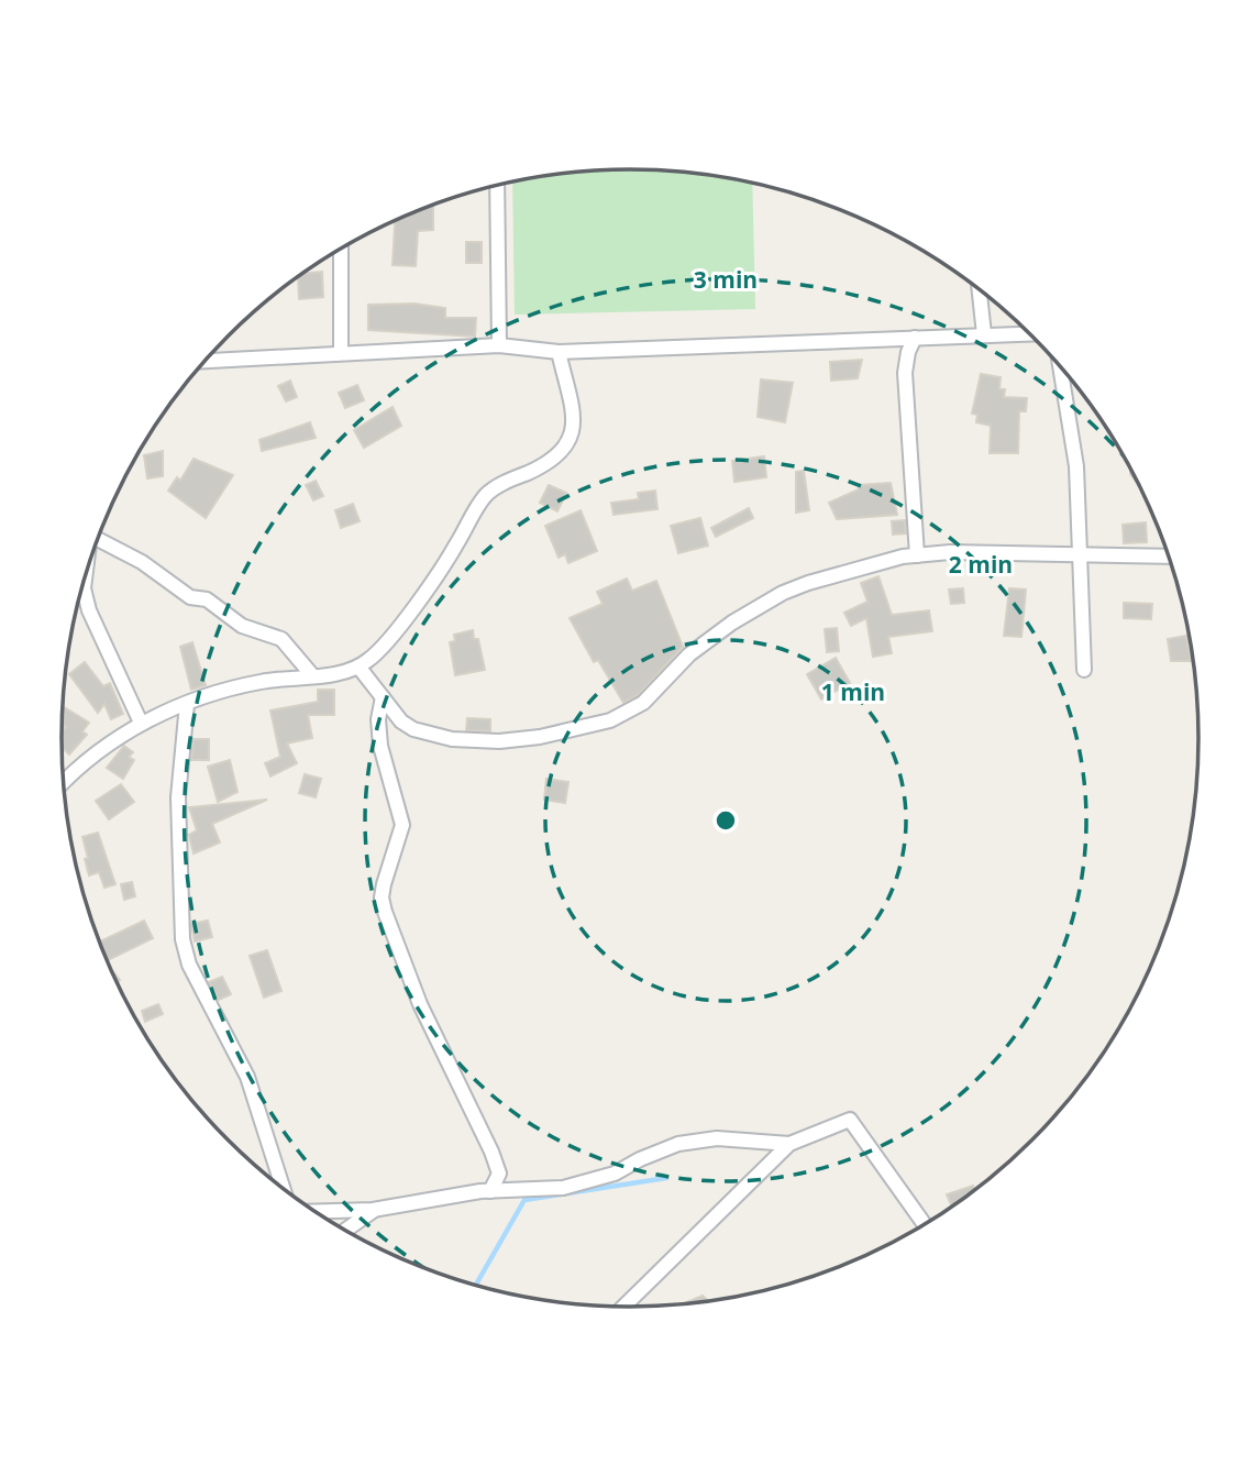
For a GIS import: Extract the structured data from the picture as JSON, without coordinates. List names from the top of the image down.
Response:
{
  "rings": ["3 min", "2 min", "1 min"]
}
